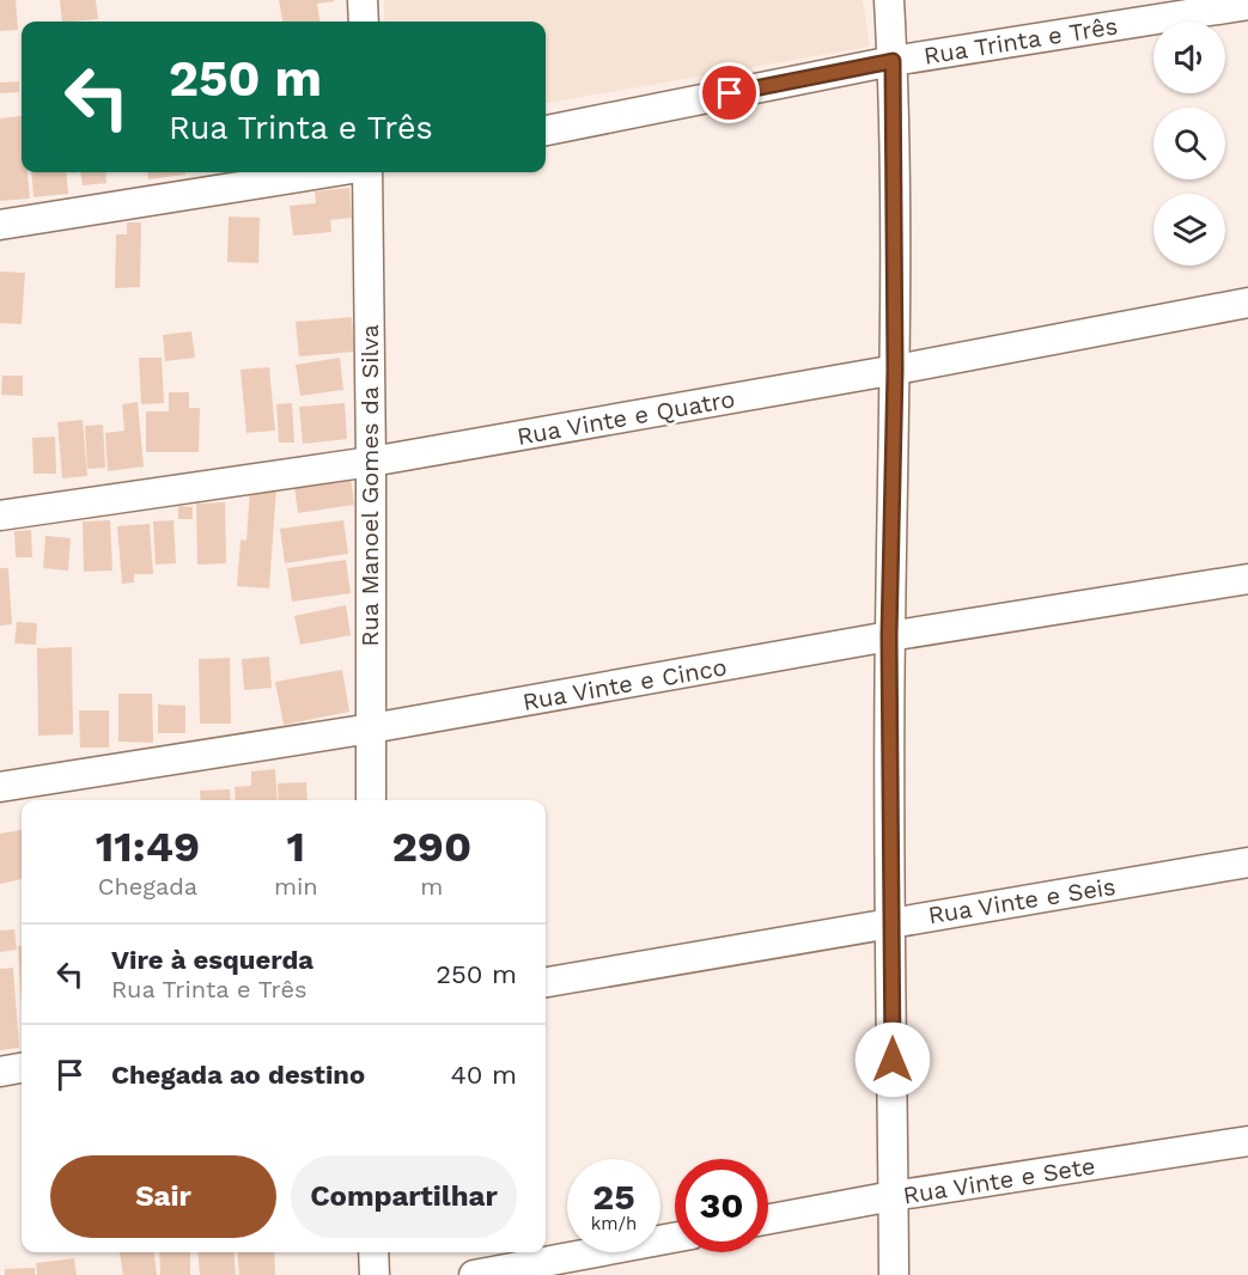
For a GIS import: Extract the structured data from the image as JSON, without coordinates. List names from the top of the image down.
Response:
{
  "streets": {
    "street": [
      "Rua Trinta e Três",
      "Rua Vinte e Quatro",
      "Rua Manoel Gomes da Silva",
      "Rua Vinte e Cinco",
      "Rua Vinte e Seis",
      "Rua Vinte e Sete"
    ]
  },
  "crossings": [
    ["Rua Vinte e Quatro", "Rua Manoel Gomes da Silva"],
    ["Rua Manoel Gomes da Silva", "Rua Vinte e Cinco"]
  ],
  "page": {
    "turn": ["250 m", "Rua Trinta e Três"],
    "eta": [
      "11:49",
      "Chegada",
      "1",
      "min",
      "290",
      "m"
    ],
    "list": [
      {
        "name": "Vire à esquerda",
        "note": "Rua Trinta e Três",
        "value": "250 m"
      },
      {
        "name": "Chegada ao destino",
        "value": "40 m"
      }
    ],
    "buttons": ["Sair", "Compartilhar"],
    "speed": "25 km/h",
    "limit": "30"
  }
}
